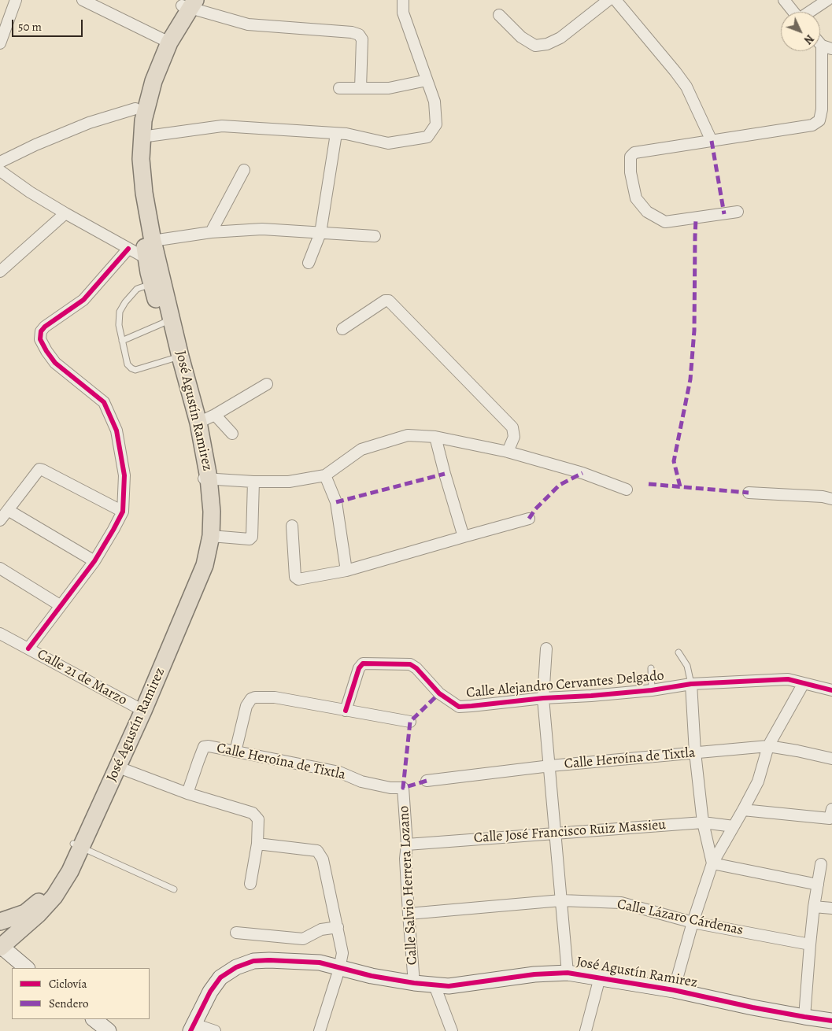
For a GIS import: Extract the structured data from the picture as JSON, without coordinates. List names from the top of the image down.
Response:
{
  "streets": {
    "main road": ["José Agustín Ramirez"],
    "street": [
      "Calle 21 de Marzo",
      "Calle Alejandro Cervantes Delgado",
      "Calle Heroína de Tixtla",
      "Calle José Francisco Ruiz Massieu",
      "Calle Salvio Herrera Lozano",
      "Calle Lázaro Cárdenas"
    ]
  },
  "crossings": [
    ["José Agustín Ramirez", "Calle 21 de Marzo"],
    ["José Agustín Ramirez", "Calle Salvio Herrera Lozano"],
    ["Calle Heroína de Tixtla", "Calle Salvio Herrera Lozano"],
    ["Calle José Francisco Ruiz Massieu", "Calle Salvio Herrera Lozano"],
    ["Calle Salvio Herrera Lozano", "Calle Lázaro Cárdenas"]
  ],
  "legend": ["Ciclovía", "Sendero"],
  "scale_bar": "50 m",
  "north": "bottom right"
}
